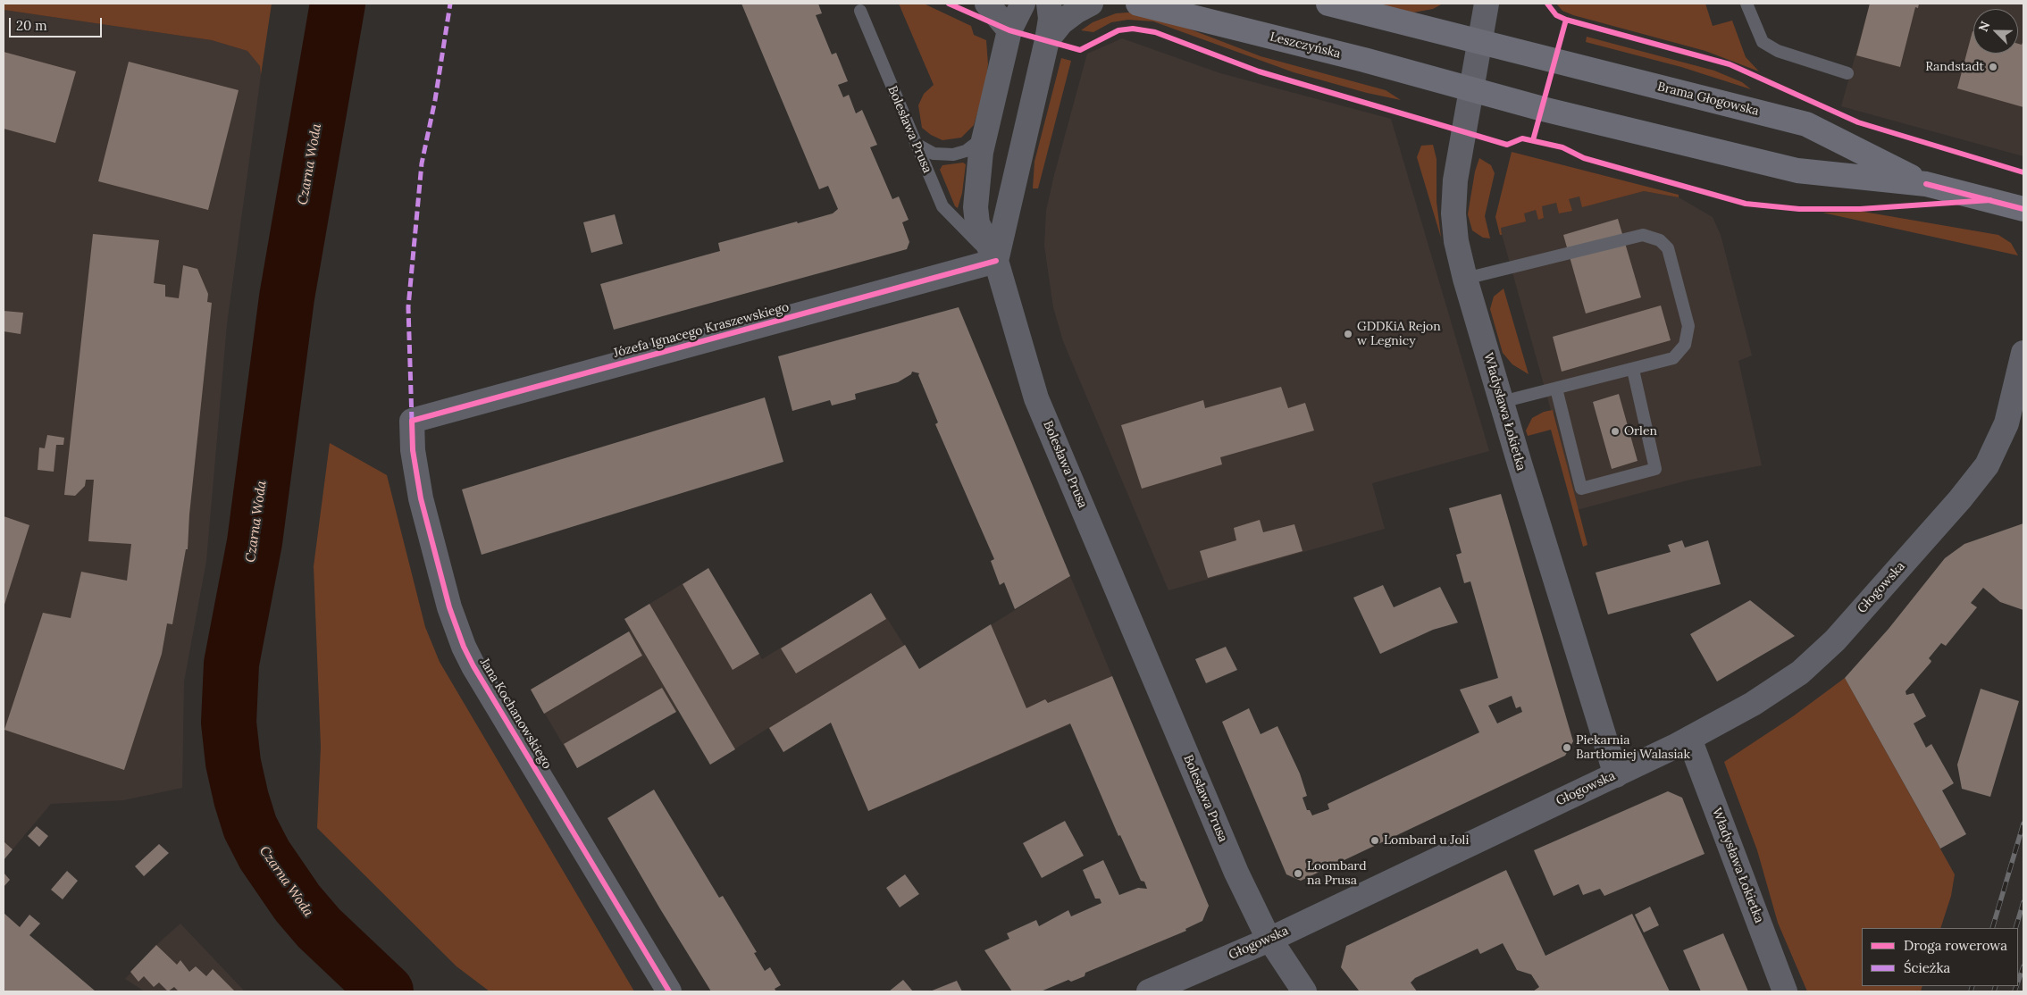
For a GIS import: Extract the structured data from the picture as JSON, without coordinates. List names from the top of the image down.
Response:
{
  "streets": {
    "main road": ["Leszczyńska", "Brama Głogowska"],
    "street": [
      "Bolesława Prusa",
      "Józefa Ignacego Kraszewskiego",
      "Władysława Łokietka",
      "Głogowska",
      "Jana Kochanowskiego"
    ]
  },
  "crossings": [
    ["Leszczyńska", "Brama Głogowska"],
    ["Leszczyńska", "Władysława Łokietka"],
    ["Brama Głogowska", "Władysława Łokietka"],
    ["Bolesława Prusa", "Józefa Ignacego Kraszewskiego"],
    ["Bolesława Prusa", "Głogowska"],
    ["Józefa Ignacego Kraszewskiego", "Jana Kochanowskiego"],
    ["Władysława Łokietka", "Głogowska"]
  ],
  "water": ["Czarna Woda"],
  "places": [
    "Randstadt",
    "GDDKiA Rejon w Legnicy",
    "Orlen",
    "Piekarnia Bartłomiej Walasiak",
    "Lombard u Joli",
    "Loombard na Prusa"
  ],
  "legend": ["Droga rowerowa", "Ścieżka"],
  "scale_bar": "20 m",
  "north": "top left"
}
